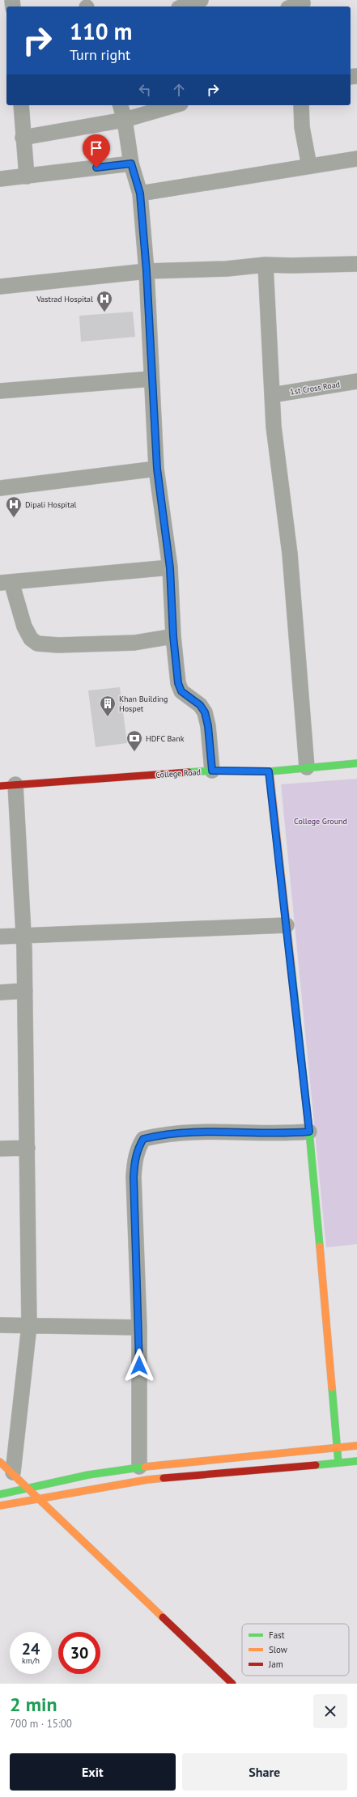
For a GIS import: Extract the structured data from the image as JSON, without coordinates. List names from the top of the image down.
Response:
{
  "streets": {
    "street": ["1st Cross Road", "College Road"]
  },
  "parks": ["College Ground"],
  "places": {
    "hospital": ["Vastrad Hospital", "Dipali Hospital"],
    "building": ["Khan Building Hospet"],
    "bank": ["HDFC Bank"]
  },
  "legend": ["Fast", "Slow", "Jam"],
  "page": {
    "turn": ["110 m", "Turn right"],
    "speed": "24 km/h",
    "limit": "30",
    "heading": ["2 min", "700 m · 15:00"],
    "buttons": ["Exit", "Share"]
  }
}
